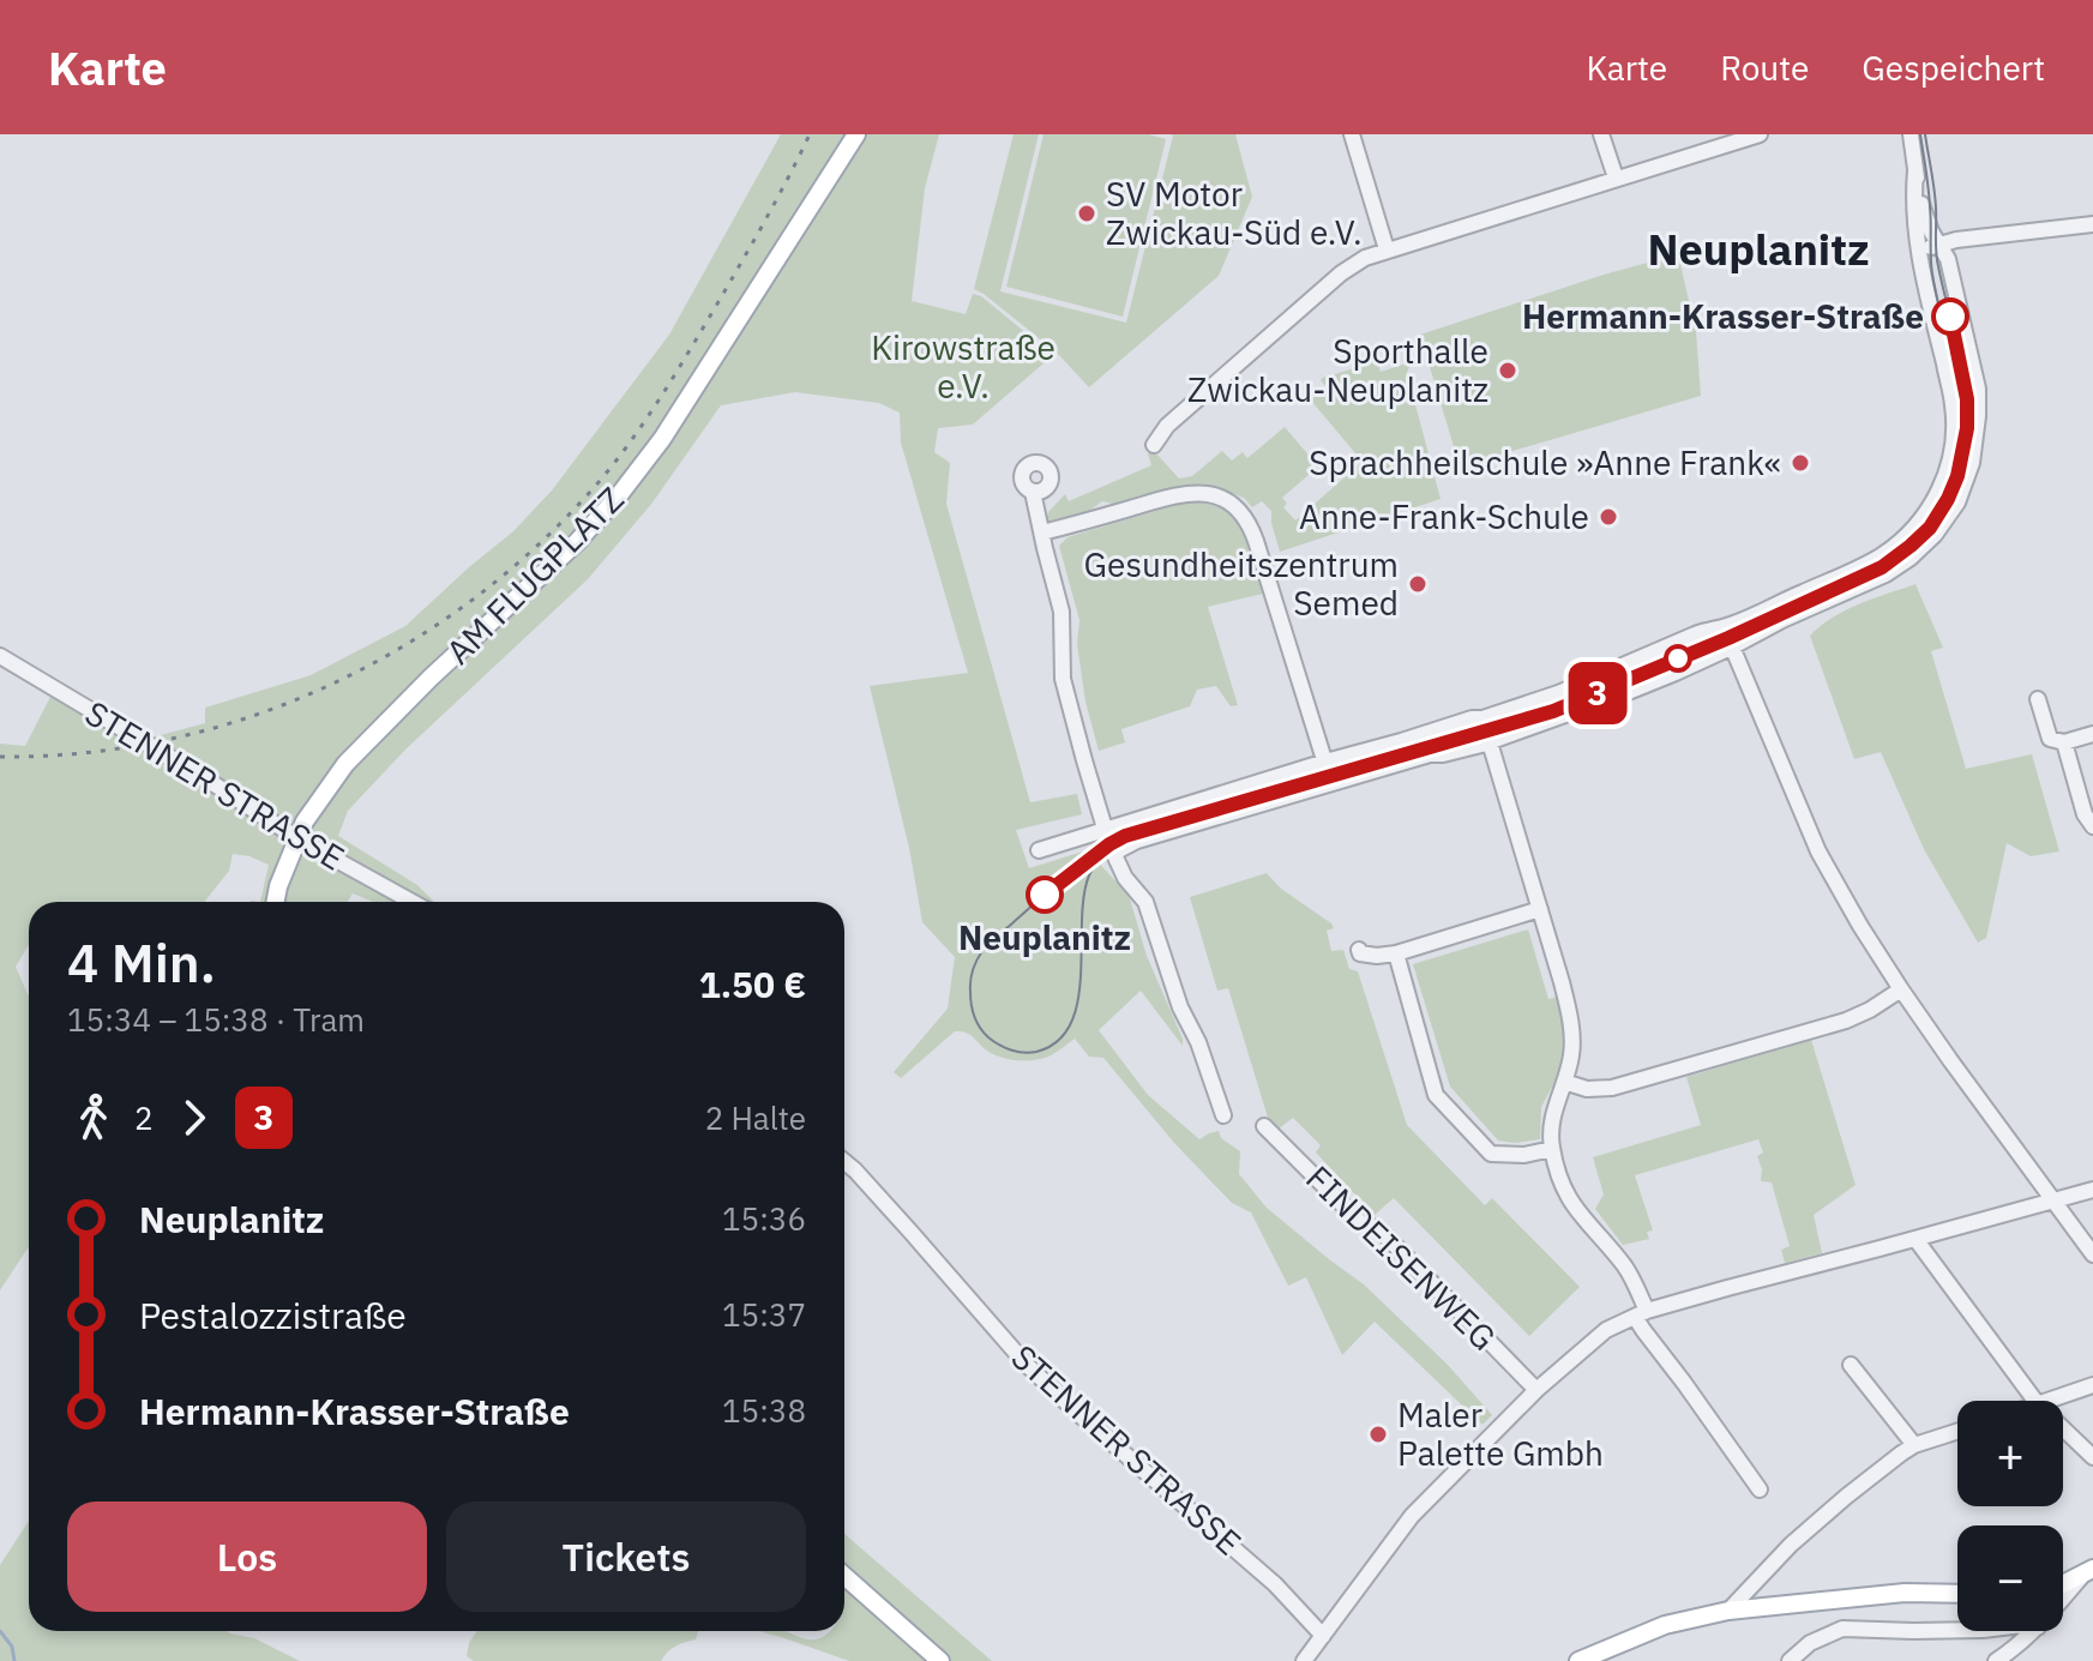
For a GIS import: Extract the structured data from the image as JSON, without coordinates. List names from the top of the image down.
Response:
{
  "streets": {
    "main road": ["AM FLUGPLATZ"],
    "street": ["STENNER STRASSE", "FINDEISENWEG"]
  },
  "crossings": [
    ["AM FLUGPLATZ", "STENNER STRASSE"]
  ],
  "districts": ["Neuplanitz"],
  "parks": ["Kirowstraße e.V."],
  "places": [
    "SV Motor Zwickau-Süd e.V.",
    "Hermann-Krasser-Straße",
    "Sporthalle Zwickau-Neuplanitz",
    "Sprachheilschule »Anne Frank«",
    "Anne-Frank-Schule",
    "Gesundheitszentrum Semed",
    "Neuplanitz",
    "Maler Palette Gmbh"
  ],
  "lines": ["tram line 3"],
  "page": {
    "header": "Karte",
    "nav": ["Karte", "Route", "Gespeichert"],
    "on_map": "3",
    "heading": ["4 Min.", "15:34 – 15:38 · Tram", "1.50 €"],
    "legs": ["2", "3", "2 Halte"],
    "list": [
      {
        "name": "Neuplanitz",
        "value": "15:36"
      },
      {
        "name": "Pestalozzistraße",
        "value": "15:37"
      },
      {
        "name": "Hermann-Krasser-Straße",
        "value": "15:38"
      }
    ],
    "map_buttons": ["+", "−"],
    "buttons": ["Los", "Tickets"]
  }
}
